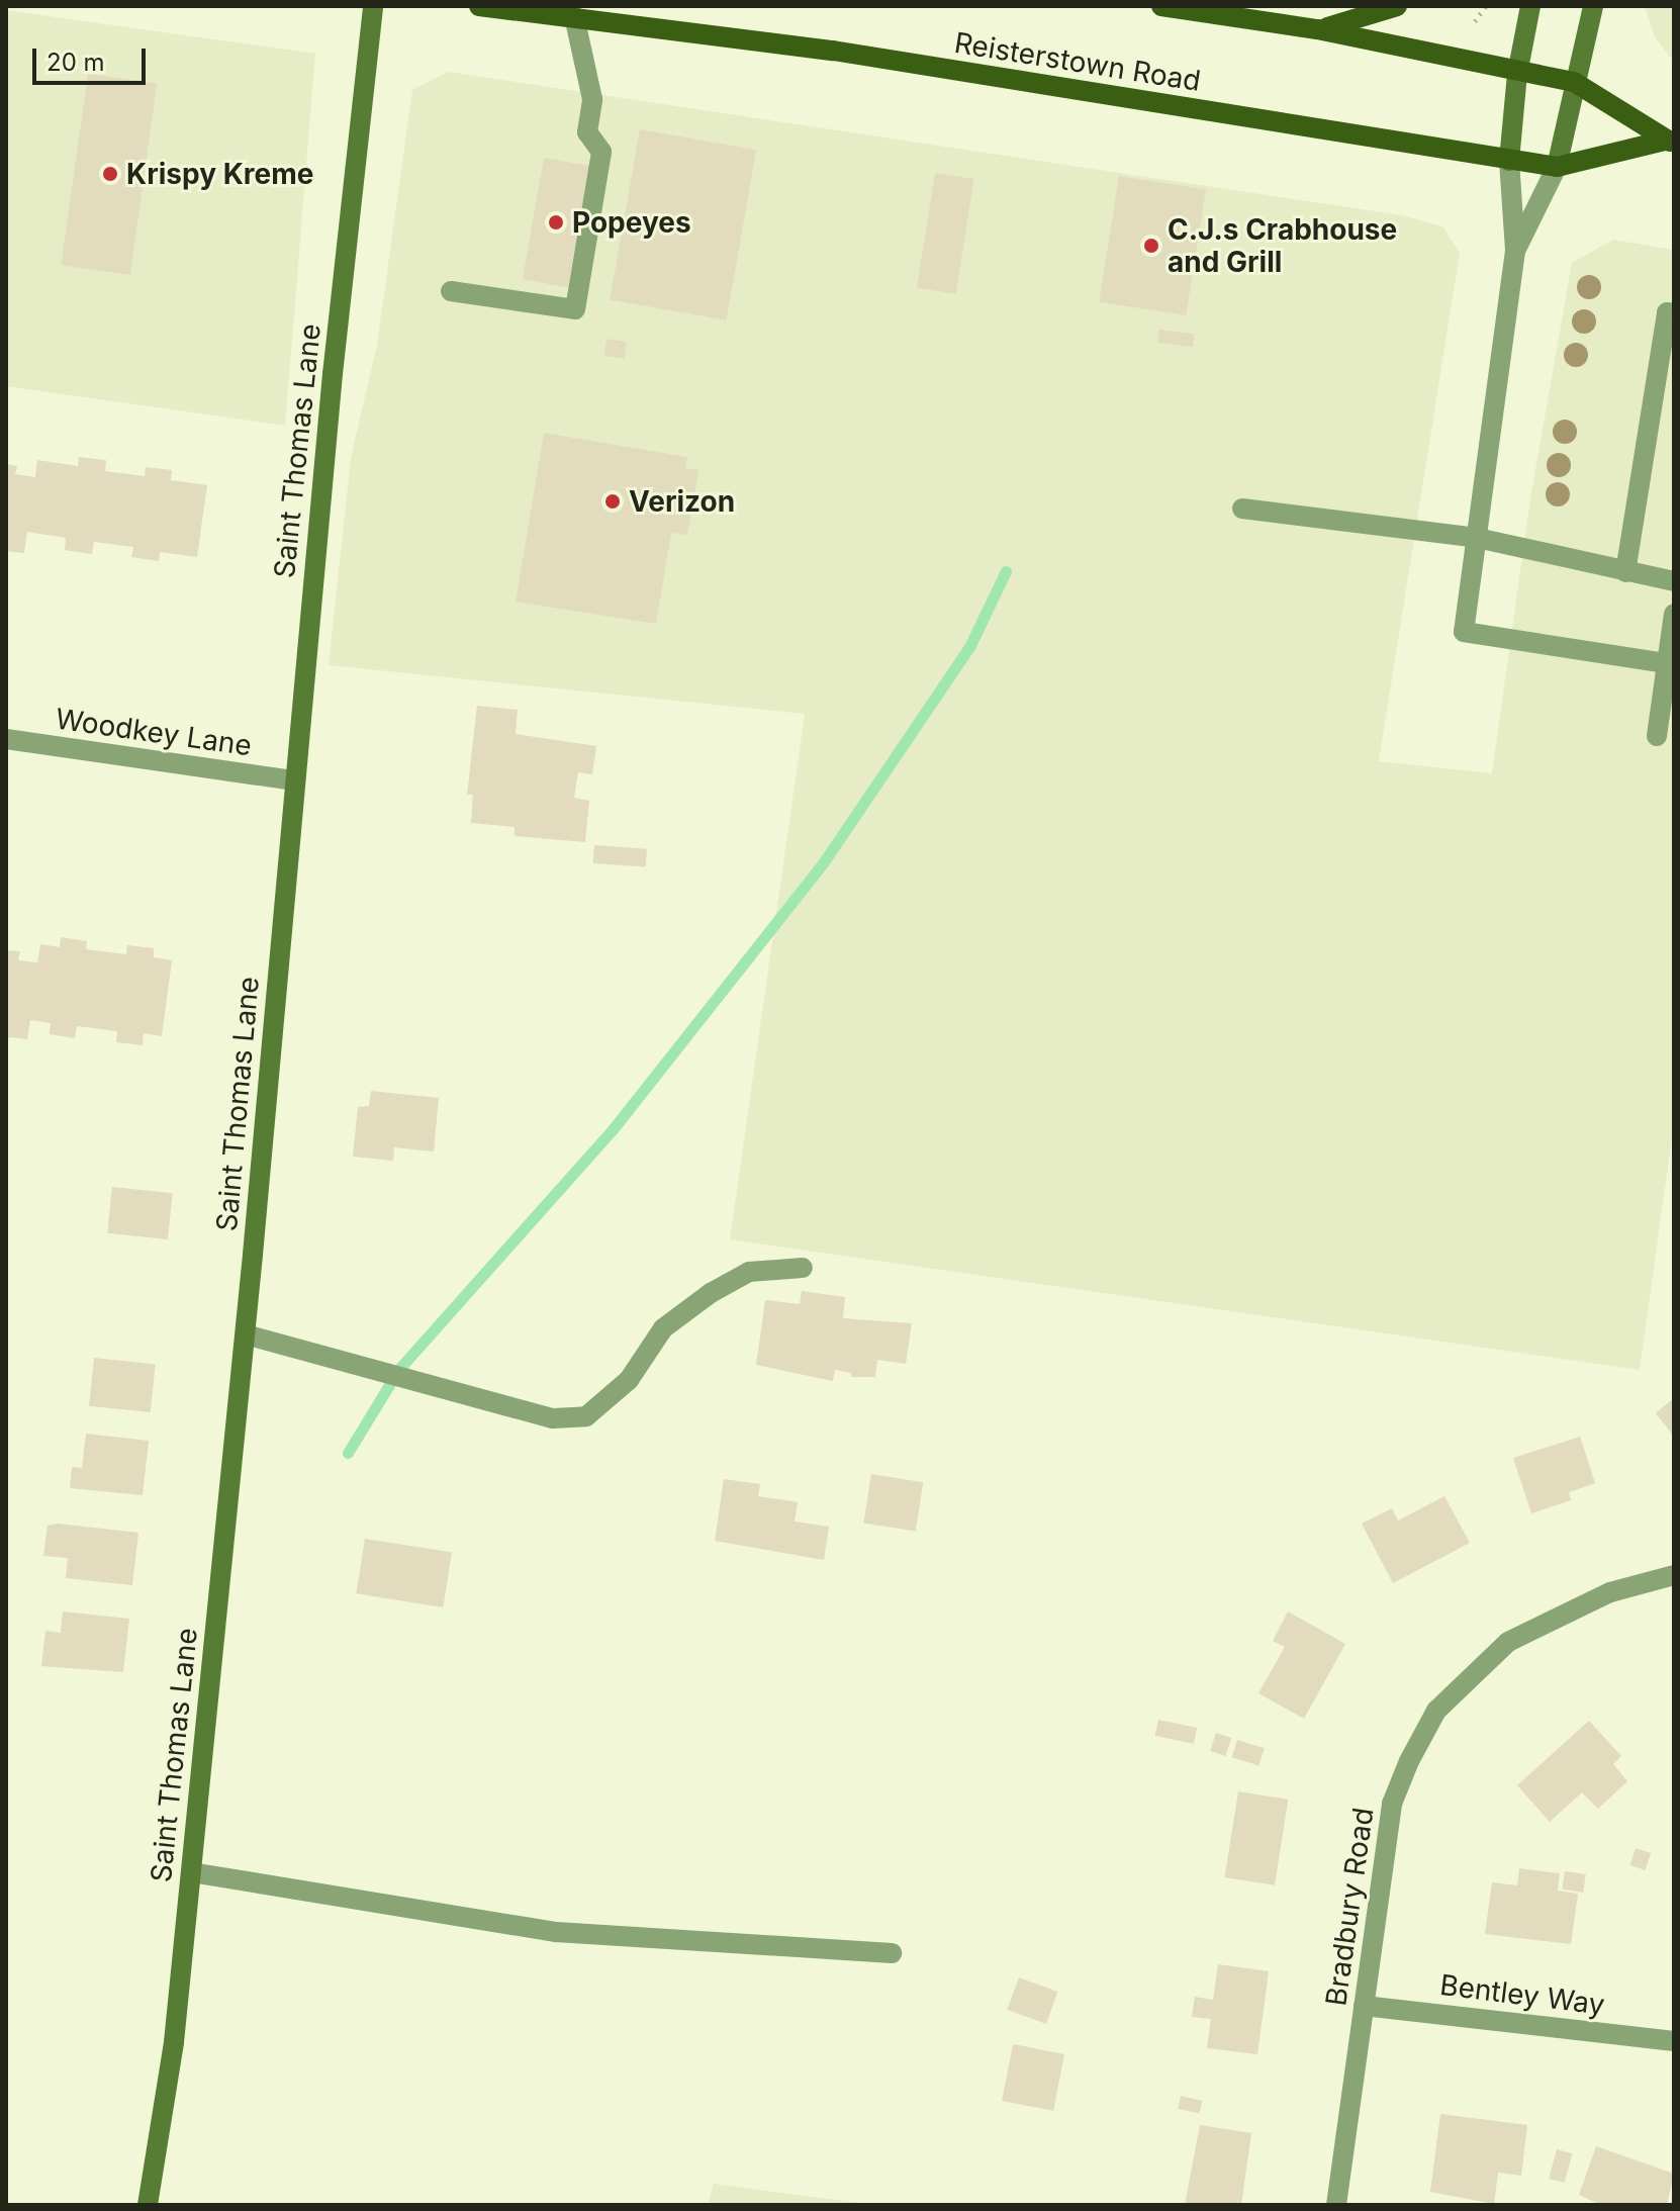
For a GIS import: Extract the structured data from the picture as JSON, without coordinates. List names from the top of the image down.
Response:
{
  "streets": {
    "main road": ["Reisterstown Road"],
    "street": [
      "Saint Thomas Lane",
      "Woodkey Lane",
      "Bradbury Road",
      "Bentley Way"
    ]
  },
  "crossings": [
    ["Saint Thomas Lane", "Woodkey Lane"],
    ["Bradbury Road", "Bentley Way"]
  ],
  "places": [
    "Krispy Kreme",
    "Popeyes",
    "C.J.s Crabhouse and Grill",
    "Verizon"
  ],
  "scale_bar": "20 m"
}
